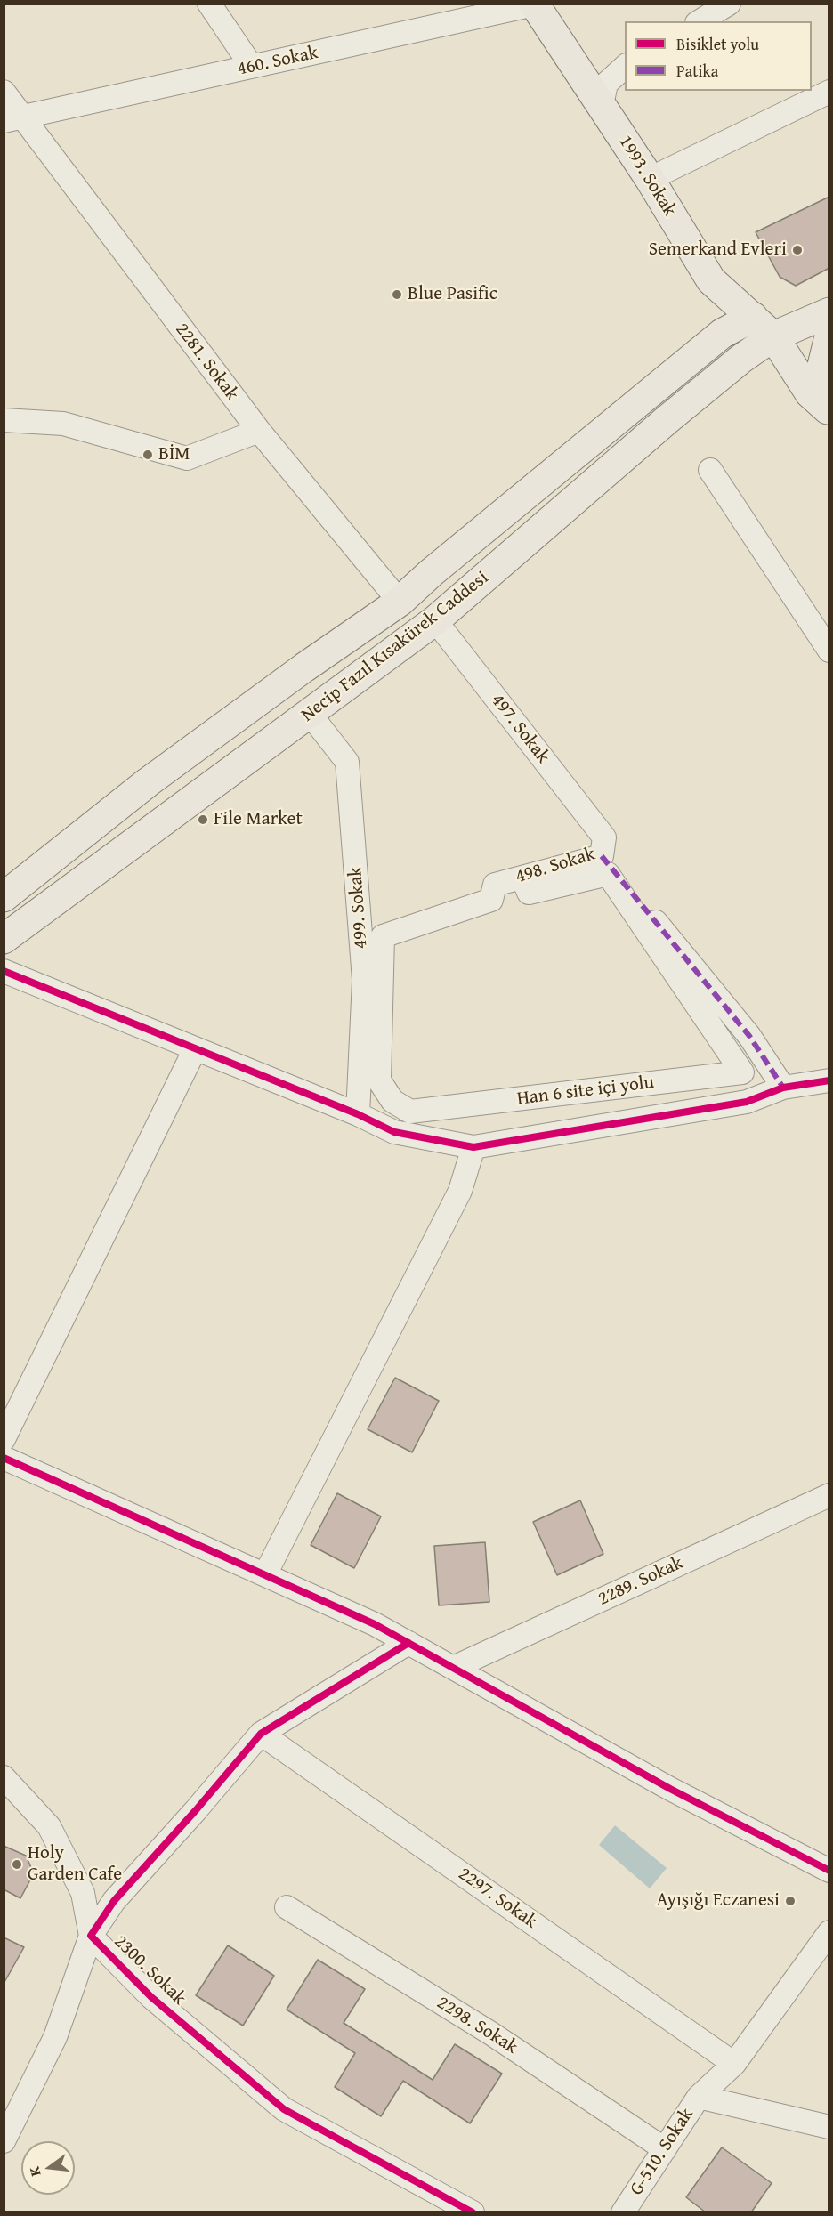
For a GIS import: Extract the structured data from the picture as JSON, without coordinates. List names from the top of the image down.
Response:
{
  "streets": {
    "main road": ["1993. Sokak", "Necip Fazıl Kısakürek Caddesi"],
    "street": [
      "460. Sokak",
      "2281. Sokak",
      "497. Sokak",
      "498. Sokak",
      "499. Sokak",
      "Han 6 site içi yolu",
      "2289. Sokak",
      "2297. Sokak",
      "2300. Sokak",
      "2298. Sokak",
      "G-510. Sokak"
    ]
  },
  "crossings": [
    ["460. Sokak", "1993. Sokak"],
    ["460. Sokak", "2281. Sokak"],
    ["1993. Sokak", "Necip Fazıl Kısakürek Caddesi"],
    ["2281. Sokak", "Necip Fazıl Kısakürek Caddesi"],
    ["Necip Fazıl Kısakürek Caddesi", "497. Sokak"],
    ["Necip Fazıl Kısakürek Caddesi", "499. Sokak"],
    ["497. Sokak", "498. Sokak"],
    ["498. Sokak", "Han 6 site içi yolu"],
    ["2297. Sokak", "2300. Sokak"],
    ["2298. Sokak", "G-510. Sokak"]
  ],
  "places": [
    "Semerkand Evleri",
    "Blue Pasific",
    "BİM",
    "File Market",
    "Holy Garden Cafe",
    "Ayışığı Eczanesi"
  ],
  "legend": ["Bisiklet yolu", "Patika"],
  "north": "left"
}
